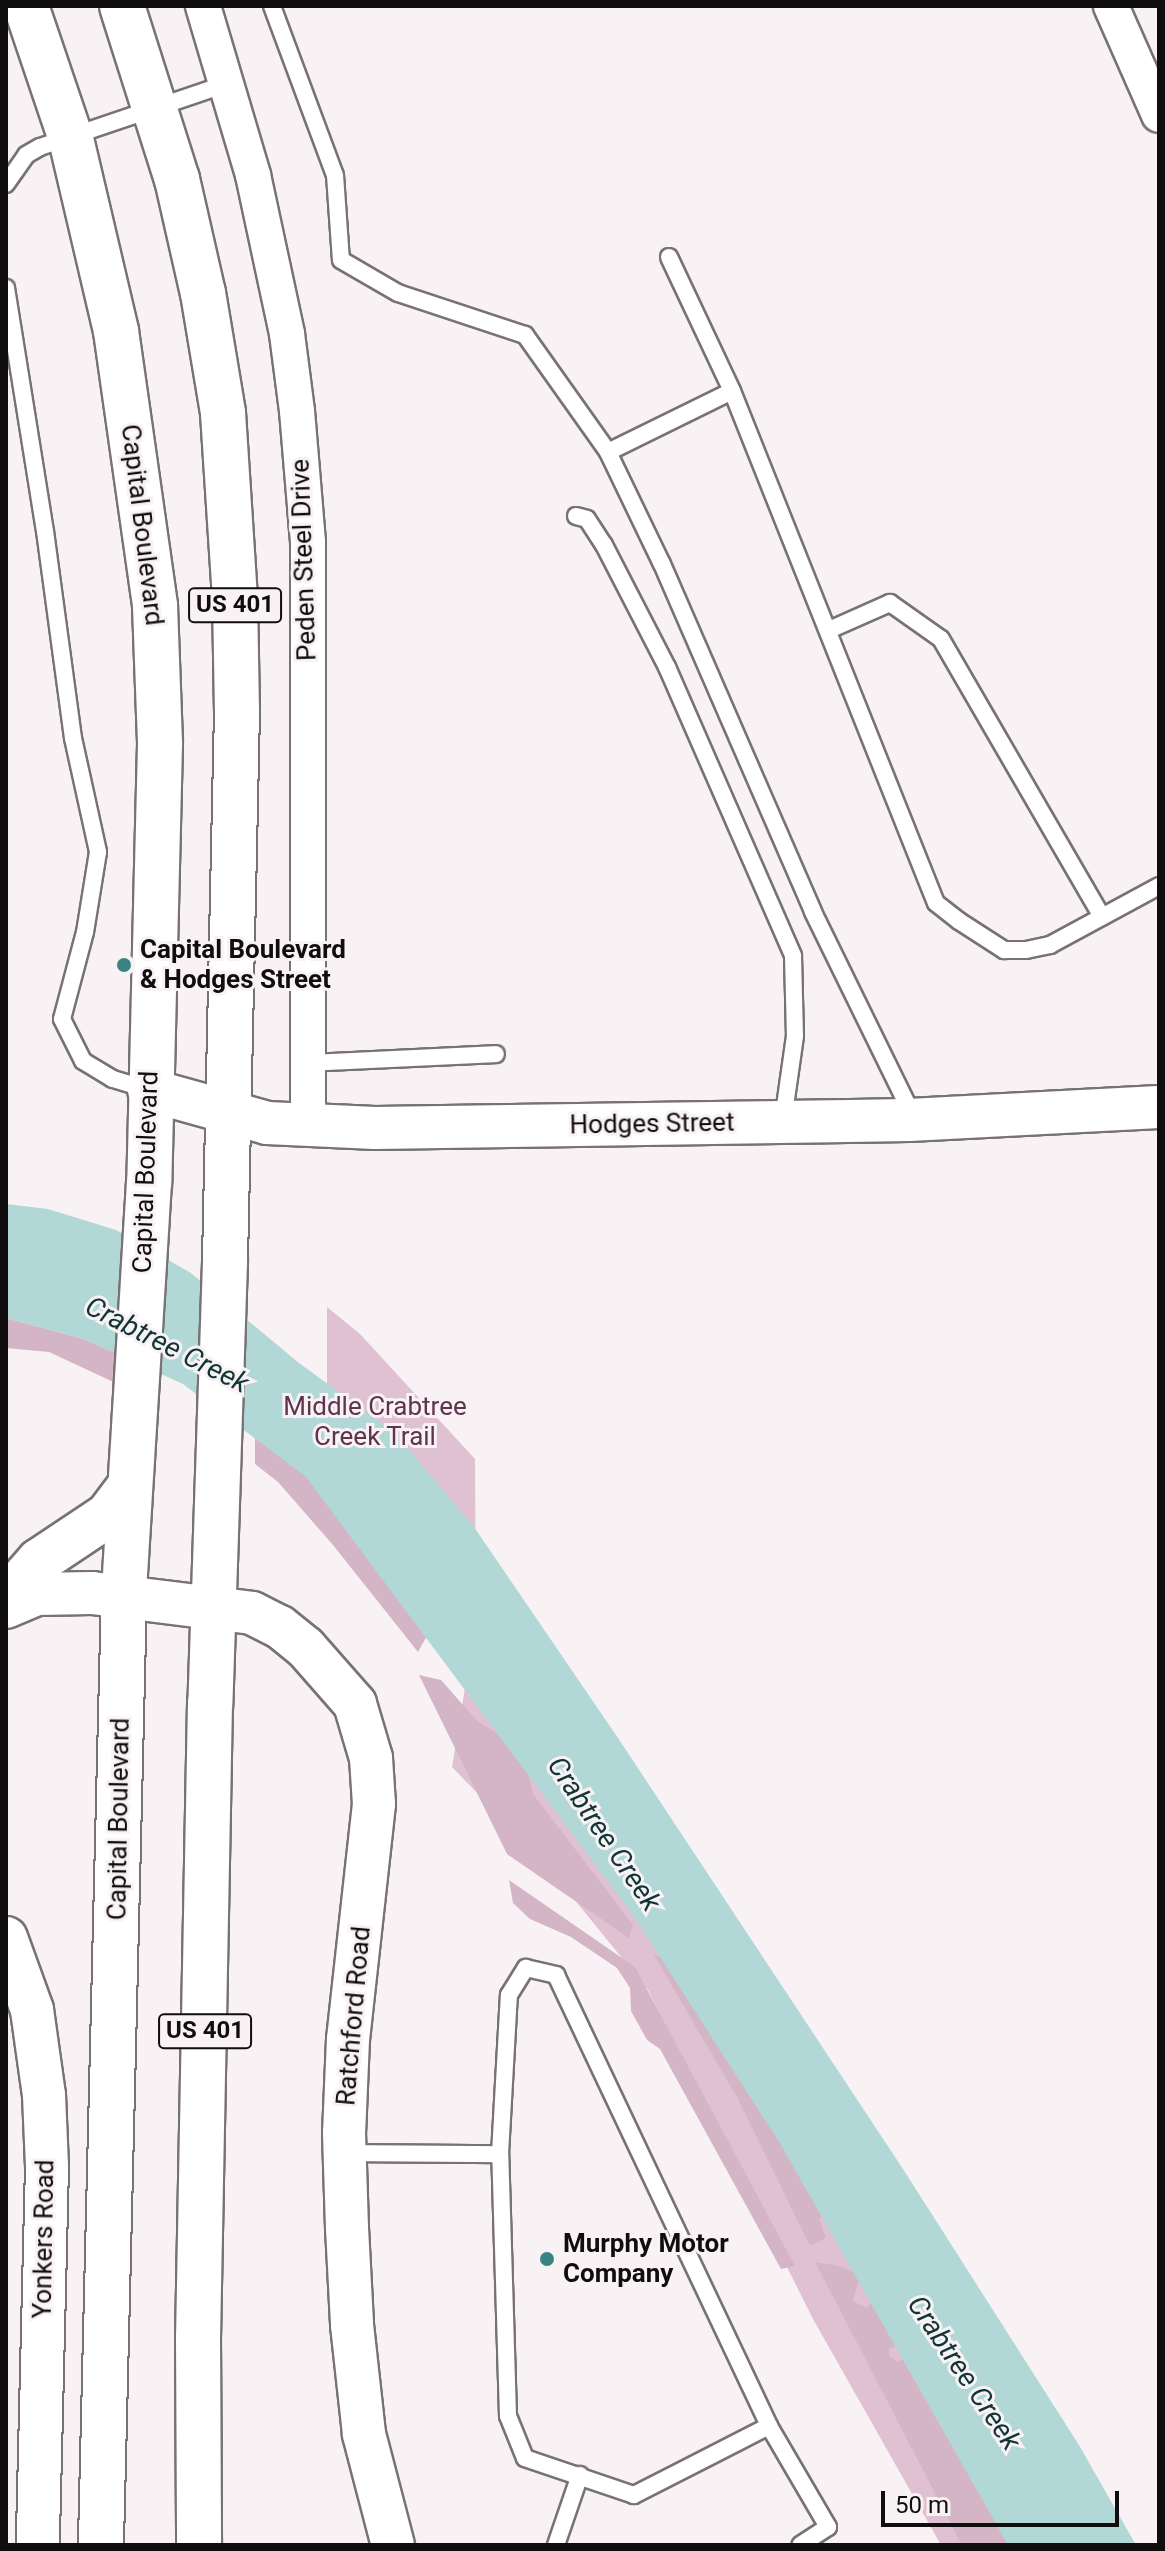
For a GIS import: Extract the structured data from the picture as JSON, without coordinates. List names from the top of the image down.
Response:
{
  "streets": {
    "main road": ["Capital Boulevard", "US 401"],
    "street": [
      "Peden Steel Drive",
      "Hodges Street",
      "Ratchford Road",
      "Yonkers Road"
    ]
  },
  "crossings": [
    ["Capital Boulevard", "Hodges Street"],
    ["Peden Steel Drive", "Hodges Street"],
    ["US 401", "Hodges Street"],
    ["US 401", "Ratchford Road"]
  ],
  "water": ["Crabtree Creek"],
  "parks": ["Middle Crabtree Creek Trail"],
  "places": ["Capital Boulevard & Hodges Street", "Murphy Motor Company"],
  "scale_bar": "50 m"
}
